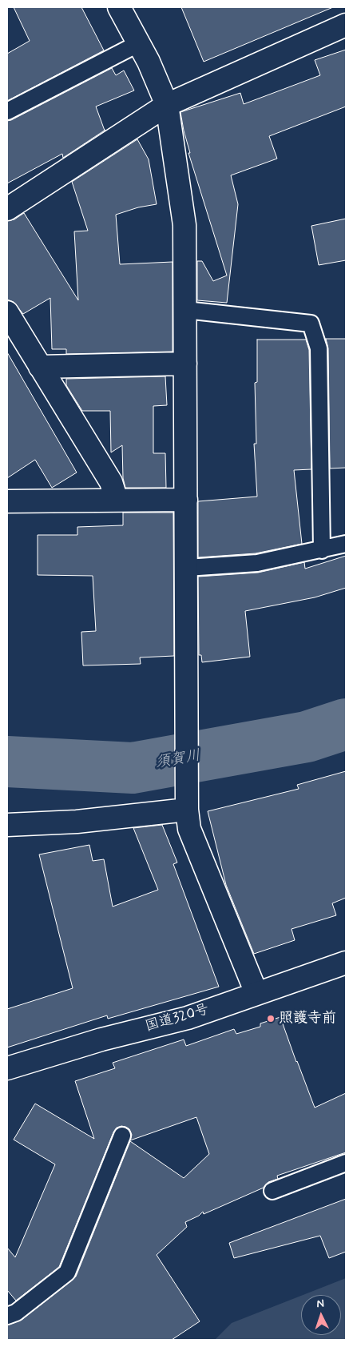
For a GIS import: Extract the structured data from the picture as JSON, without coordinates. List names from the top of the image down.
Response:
{
  "streets": {
    "street": ["国道320号"]
  },
  "water": ["須賀川"],
  "places": ["照護寺前"],
  "north": "top"
}
